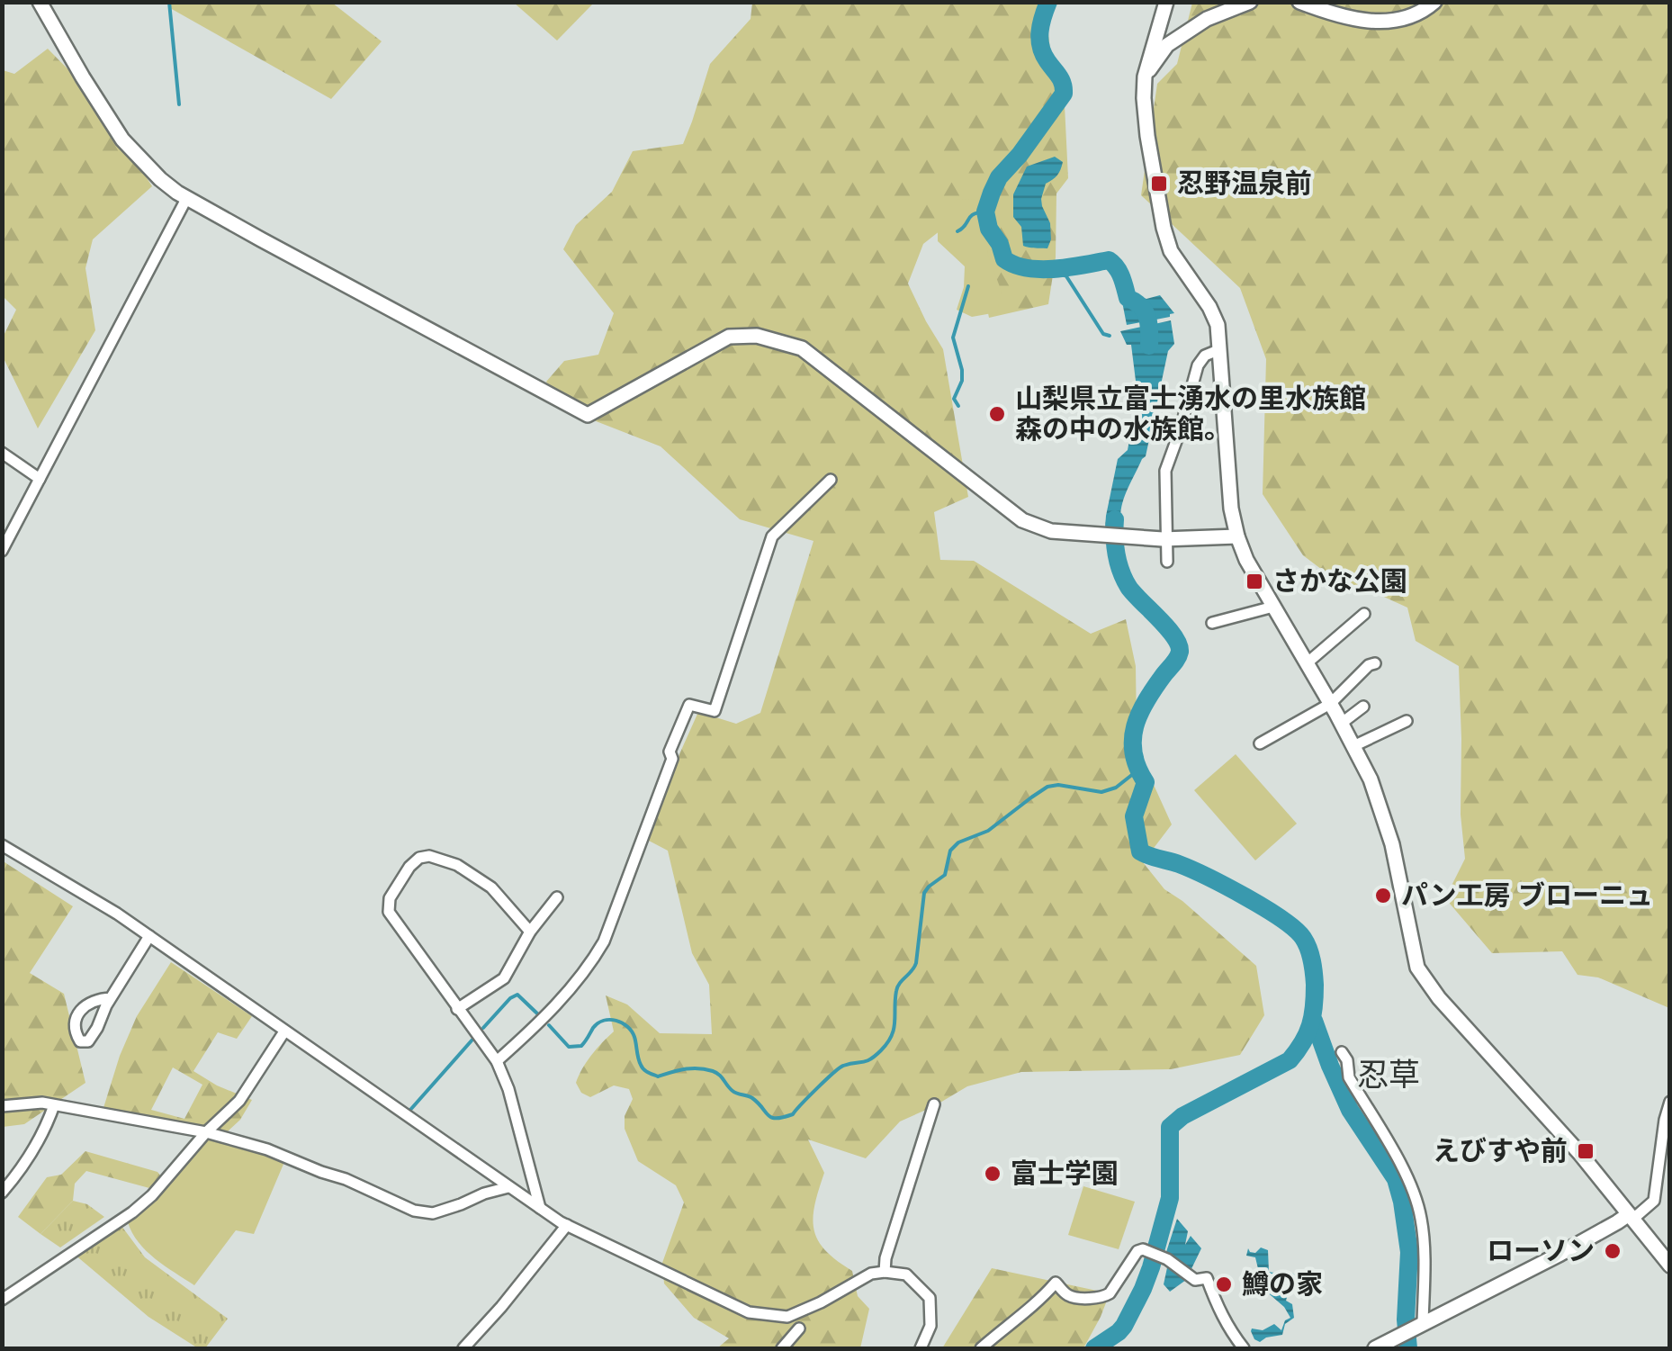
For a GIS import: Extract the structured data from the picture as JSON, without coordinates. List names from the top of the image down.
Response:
{
  "districts": ["忍草"],
  "places": {
    "transit": ["忍野温泉前", "さかな公園", "えびすや前"],
    "other": [
      "山梨県立富士湧水の里水族館 森の中の水族館。",
      "パン工房 ブローニュ",
      "富士学園",
      "ローソン",
      "鱒の家"
    ]
  }
}
